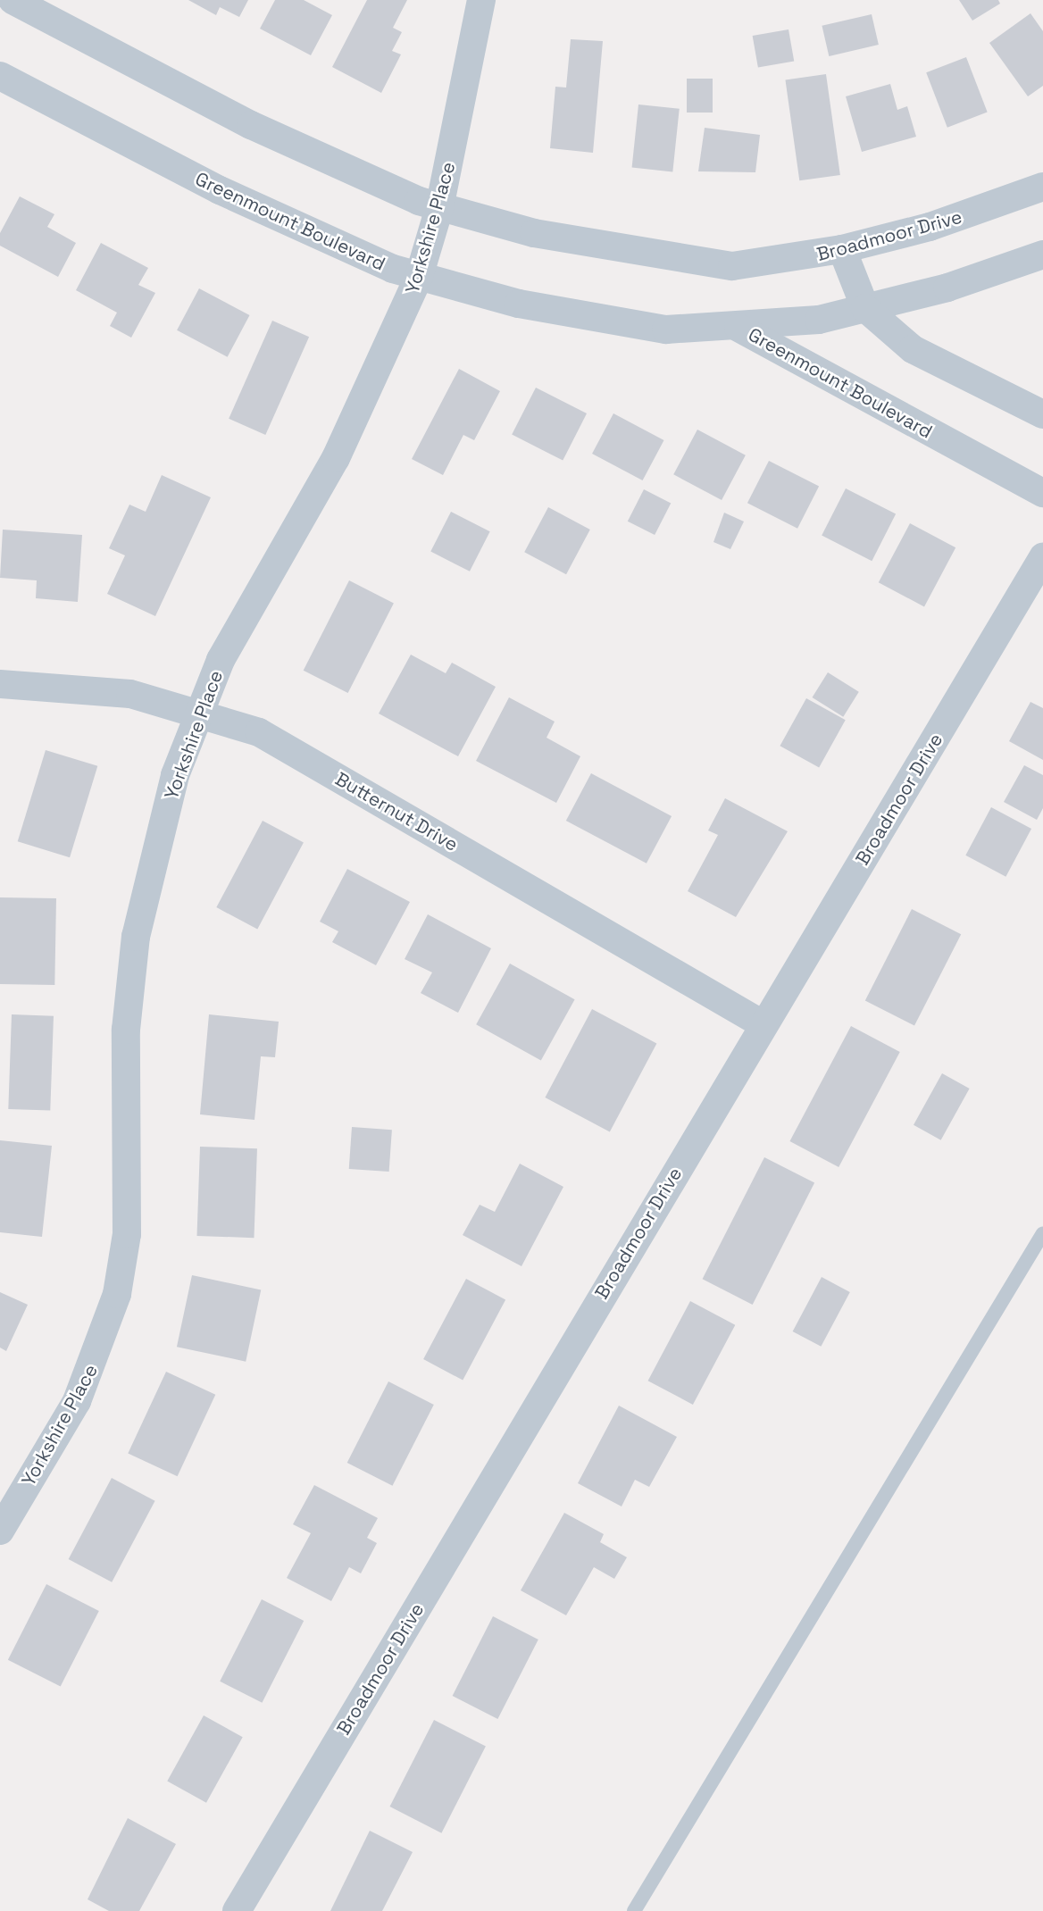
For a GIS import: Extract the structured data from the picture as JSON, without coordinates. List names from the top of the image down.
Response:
{
  "streets": {
    "street": [
      "Greenmount Boulevard",
      "Yorkshire Place",
      "Broadmoor Drive",
      "Butternut Drive"
    ]
  },
  "crossings": [
    ["Greenmount Boulevard", "Yorkshire Place"],
    ["Yorkshire Place", "Broadmoor Drive"],
    ["Yorkshire Place", "Butternut Drive"],
    ["Broadmoor Drive", "Butternut Drive"]
  ]
}
